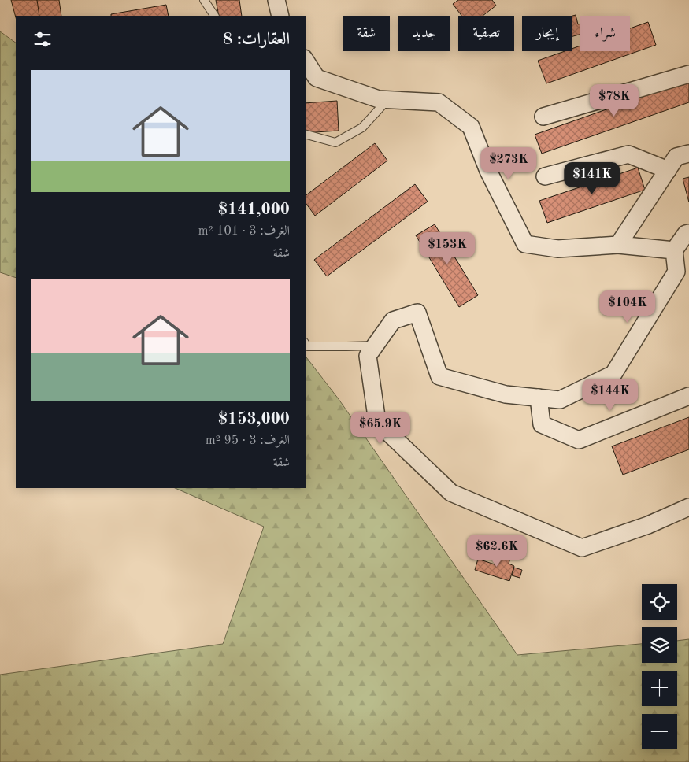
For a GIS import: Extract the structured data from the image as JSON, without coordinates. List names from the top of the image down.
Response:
{
  "page": {
    "chip": [
      "شراء",
      "إيجار",
      "تصفية",
      "جديد",
      "شقة"
    ],
    "heading": "العقارات: 8",
    "list": [
      {
        "name": "$141,000",
        "note": "الغرف: 3 · 101 m² · شقة"
      },
      {
        "name": "$153,000",
        "note": "الغرف: 3 · 95 m² · شقة"
      }
    ],
    "price": [
      "$78K",
      "$273K",
      "$141K",
      "$153K",
      "$104K",
      "$144K",
      "$65.9K",
      "$62.6K"
    ],
    "map_buttons": ["+", "−"]
  }
}
